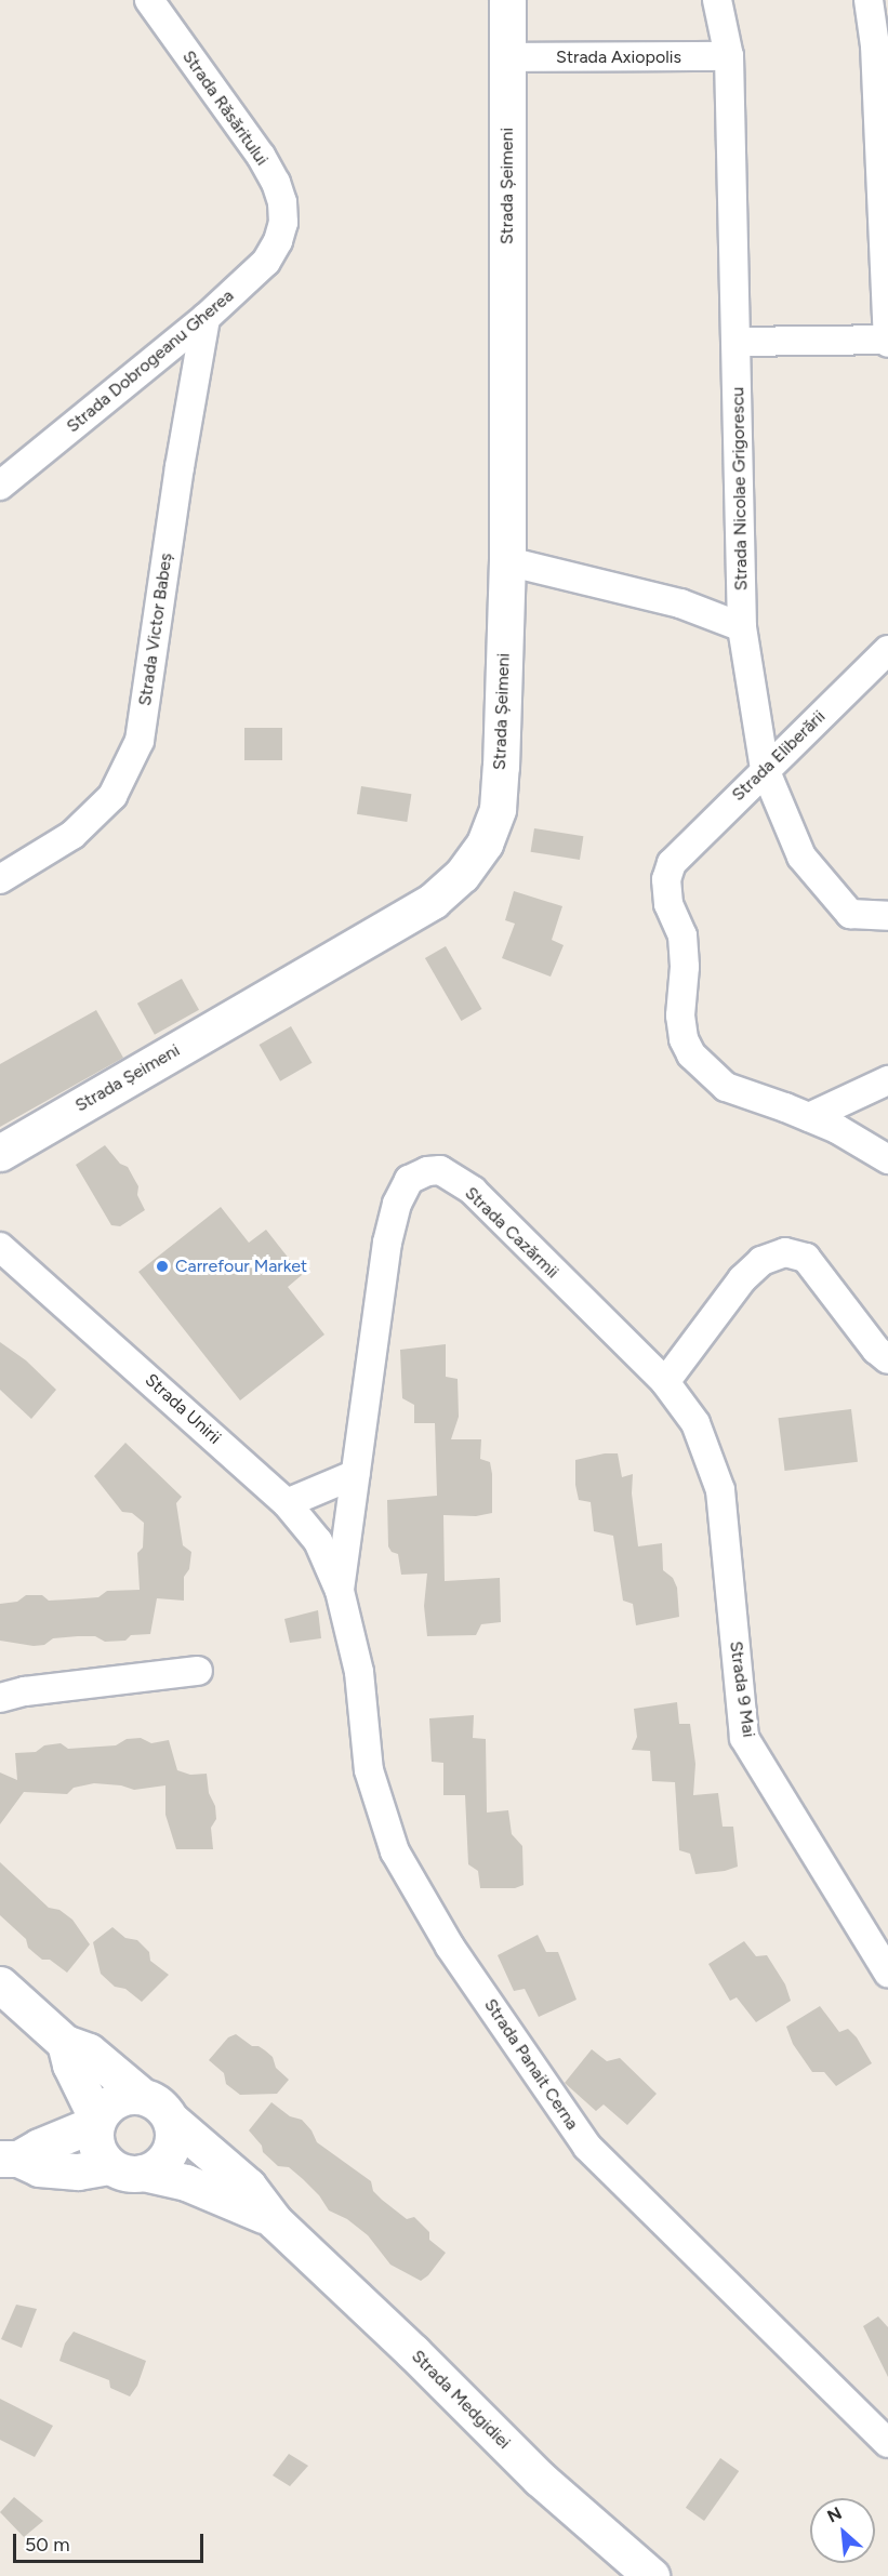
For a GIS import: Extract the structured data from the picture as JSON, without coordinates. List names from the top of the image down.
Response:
{
  "streets": {
    "main road": ["Strada Șeimeni", "Strada Medgidiei"],
    "street": [
      "Strada Axiopolis",
      "Strada Răsăritului",
      "Strada Dobrogeanu Gherea",
      "Strada Nicolae Grigorescu",
      "Strada Victor Babeș",
      "Strada Eliberării",
      "Strada Cazărmii",
      "Strada Unirii",
      "Strada 9 Mai",
      "Strada Panait Cerna"
    ]
  },
  "crossings": [
    ["Strada Axiopolis", "Strada Șeimeni"],
    ["Strada Axiopolis", "Strada Nicolae Grigorescu"],
    ["Strada Răsăritului", "Strada Dobrogeanu Gherea"],
    ["Strada Dobrogeanu Gherea", "Strada Victor Babeș"],
    ["Strada Nicolae Grigorescu", "Strada Eliberării"],
    ["Strada Cazărmii", "Strada Unirii"],
    ["Strada Cazărmii", "Strada 9 Mai"],
    ["Strada Cazărmii", "Strada Panait Cerna"],
    ["Strada Unirii", "Strada Panait Cerna"]
  ],
  "places": ["Carrefour Market"],
  "scale_bar": "50 m",
  "north": "top left"
}
